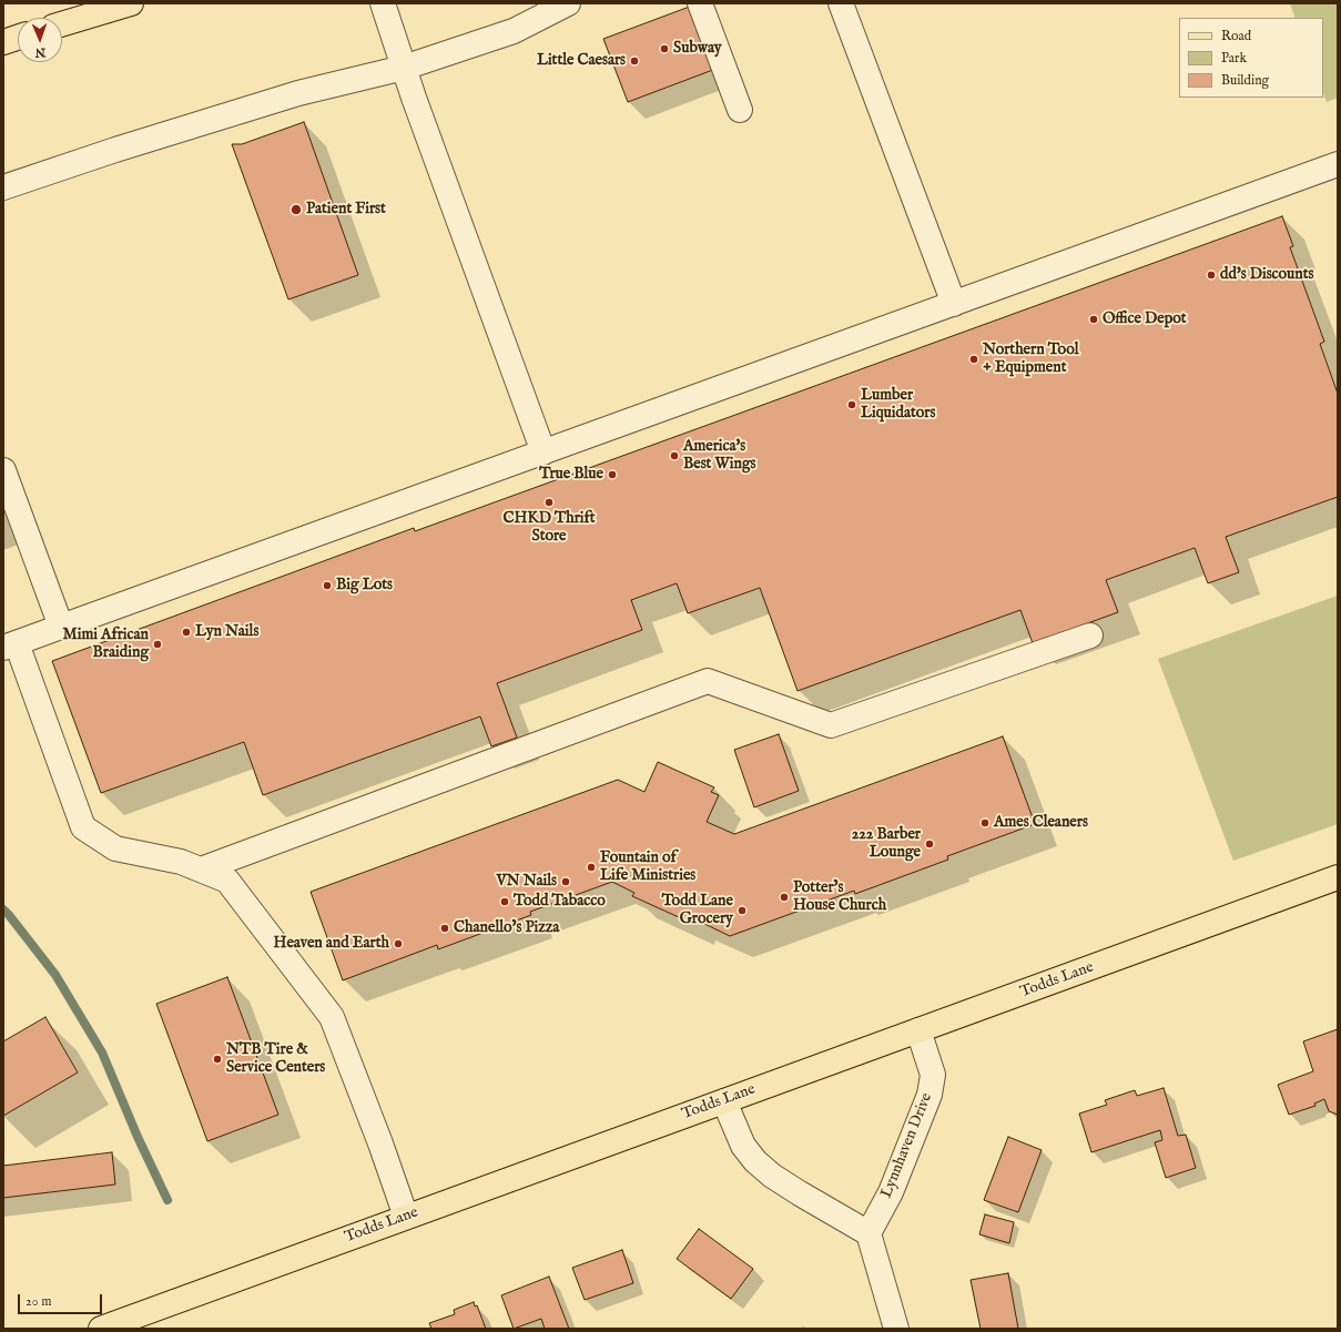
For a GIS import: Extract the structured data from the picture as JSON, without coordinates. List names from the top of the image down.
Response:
{
  "streets": {
    "main road": ["Todds Lane"],
    "street": ["Lynnhaven Drive"]
  },
  "crossings": [
    ["Todds Lane", "Lynnhaven Drive"]
  ],
  "places": [
    "Subway",
    "Little Caesars",
    "Patient First",
    "dd's Discounts",
    "Office Depot",
    "Northern Tool + Equipment",
    "Lumber Liquidators",
    "America's Best Wings",
    "True Blue",
    "CHKD Thrift Store",
    "Big Lots",
    "Lyn Nails",
    "Mimi African Braiding",
    "Ames Cleaners",
    "222 Barber Lounge",
    "Fountain of Life Ministries",
    "VN Nails",
    "Potter’s House Church",
    "Todd Tabacco",
    "Todd Lane Grocery",
    "Chanello’s Pizza",
    "Heaven and Earth",
    "NTB Tire & Service Centers"
  ],
  "legend": ["Road", "Park", "Building"],
  "scale_bar": "20 m",
  "north": "bottom"
}
